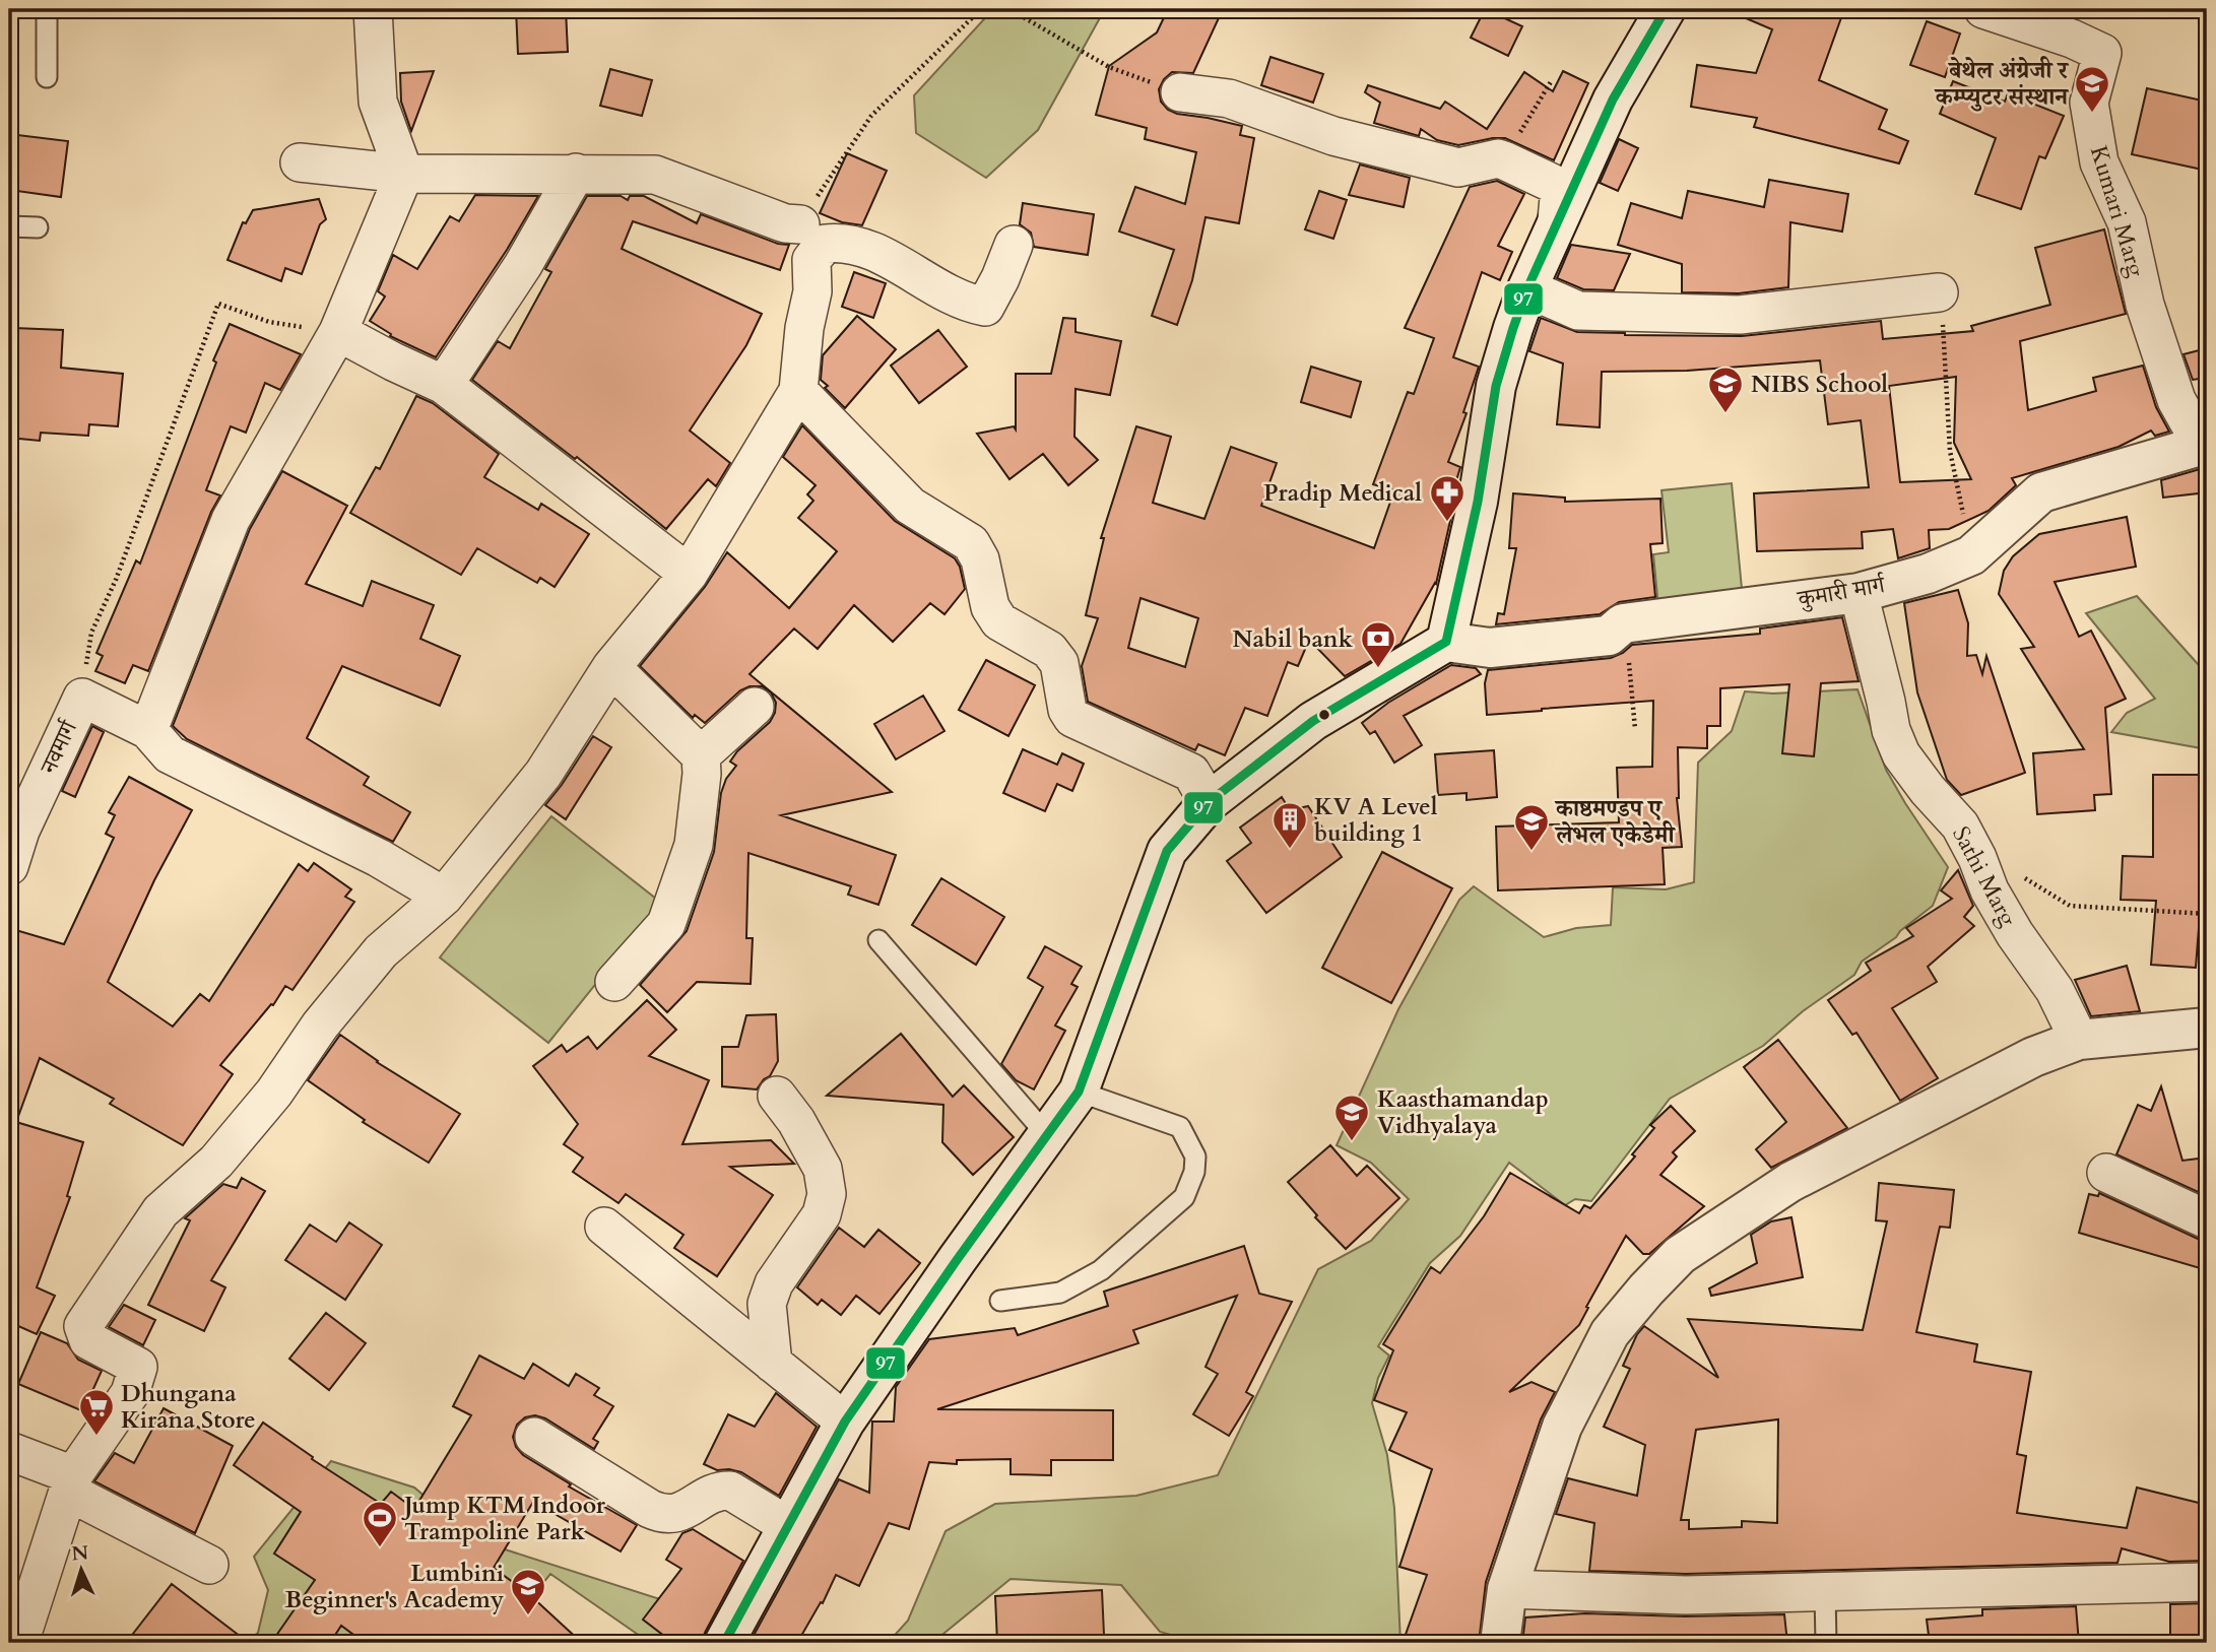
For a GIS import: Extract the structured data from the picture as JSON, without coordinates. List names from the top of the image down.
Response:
{
  "streets": {
    "main road": ["कुमारी मार्ग"],
    "street": ["Kumari Marg", "नवमार्ग", "Sathi Marg"]
  },
  "crossings": [
    ["Kumari Marg", "कुमारी मार्ग"],
    ["कुमारी मार्ग", "Sathi Marg"]
  ],
  "places": {
    "school or university": [
      "बेथेल अंग्रेजी र कम्प्युटर संस्थान",
      "NIBS School",
      "काष्ठमण्डप ए लेभल एकेडेमी",
      "Kaasthamandap Vidhyalaya",
      "Lumbini Beginner's Academy"
    ],
    "pharmacy": ["Pradip Medical"],
    "bank": ["Nabil bank"],
    "building": ["KV A Level building 1"],
    "supermarket": ["Dhungana Kirana Store"],
    "sports": ["Jump KTM Indoor Trampoline Park"]
  },
  "lines": ["transit line 97"],
  "north": "top"
}
